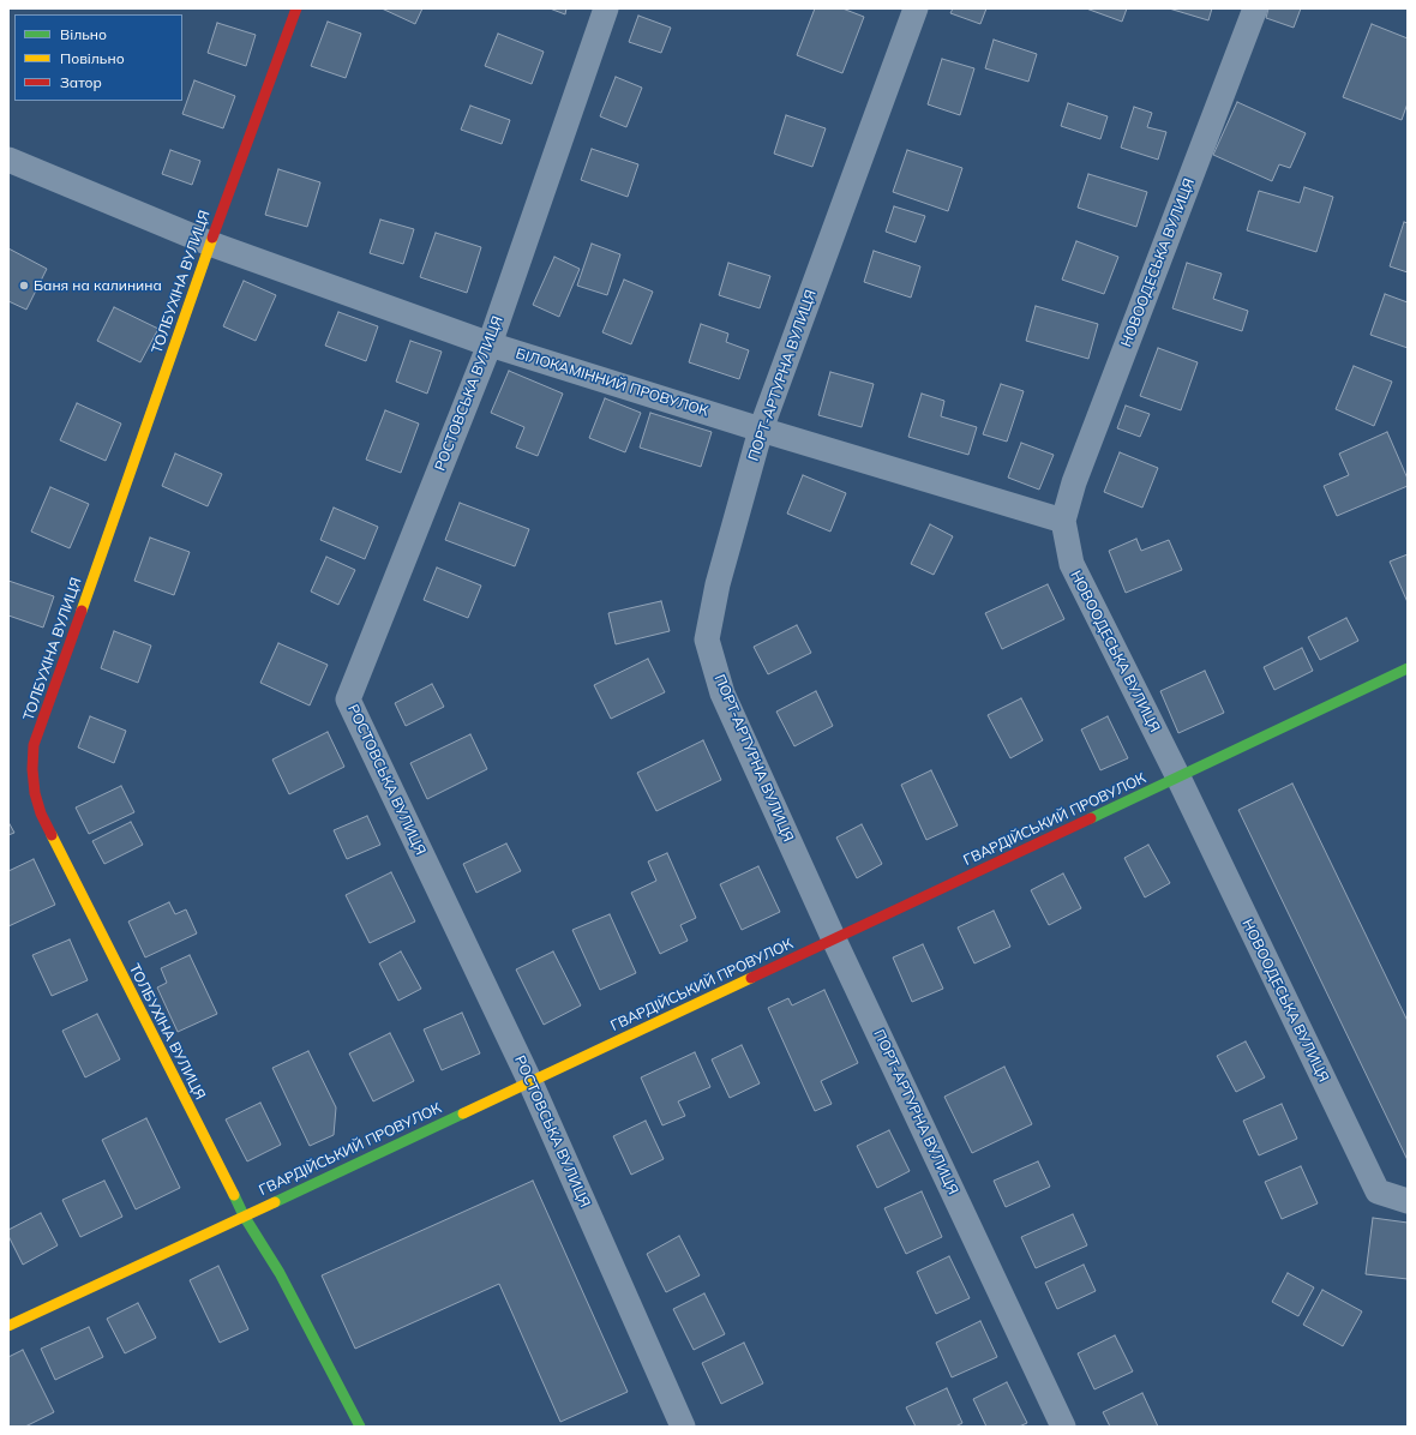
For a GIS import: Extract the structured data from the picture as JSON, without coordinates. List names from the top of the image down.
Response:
{
  "streets": {
    "street": [
      "НОВООДЕСЬКА ВУЛИЦЯ",
      "ТОЛБУХІНА ВУЛИЦЯ",
      "ПОРТ-АРТУРНА ВУЛИЦЯ",
      "БІЛОКАМІННИЙ ПРОВУЛОК",
      "РОСТОВСЬКА ВУЛИЦЯ",
      "ГВАРДІЙСЬКИЙ ПРОВУЛОК"
    ]
  },
  "crossings": [
    ["НОВООДЕСЬКА ВУЛИЦЯ", "БІЛОКАМІННИЙ ПРОВУЛОК"],
    ["НОВООДЕСЬКА ВУЛИЦЯ", "ГВАРДІЙСЬКИЙ ПРОВУЛОК"],
    ["ТОЛБУХІНА ВУЛИЦЯ", "БІЛОКАМІННИЙ ПРОВУЛОК"],
    ["ТОЛБУХІНА ВУЛИЦЯ", "ГВАРДІЙСЬКИЙ ПРОВУЛОК"],
    ["ПОРТ-АРТУРНА ВУЛИЦЯ", "БІЛОКАМІННИЙ ПРОВУЛОК"],
    ["ПОРТ-АРТУРНА ВУЛИЦЯ", "ГВАРДІЙСЬКИЙ ПРОВУЛОК"],
    ["БІЛОКАМІННИЙ ПРОВУЛОК", "РОСТОВСЬКА ВУЛИЦЯ"],
    ["РОСТОВСЬКА ВУЛИЦЯ", "ГВАРДІЙСЬКИЙ ПРОВУЛОК"]
  ],
  "places": ["Баня на калинина"],
  "legend": ["Вільно", "Повільно", "Затор"]
}
